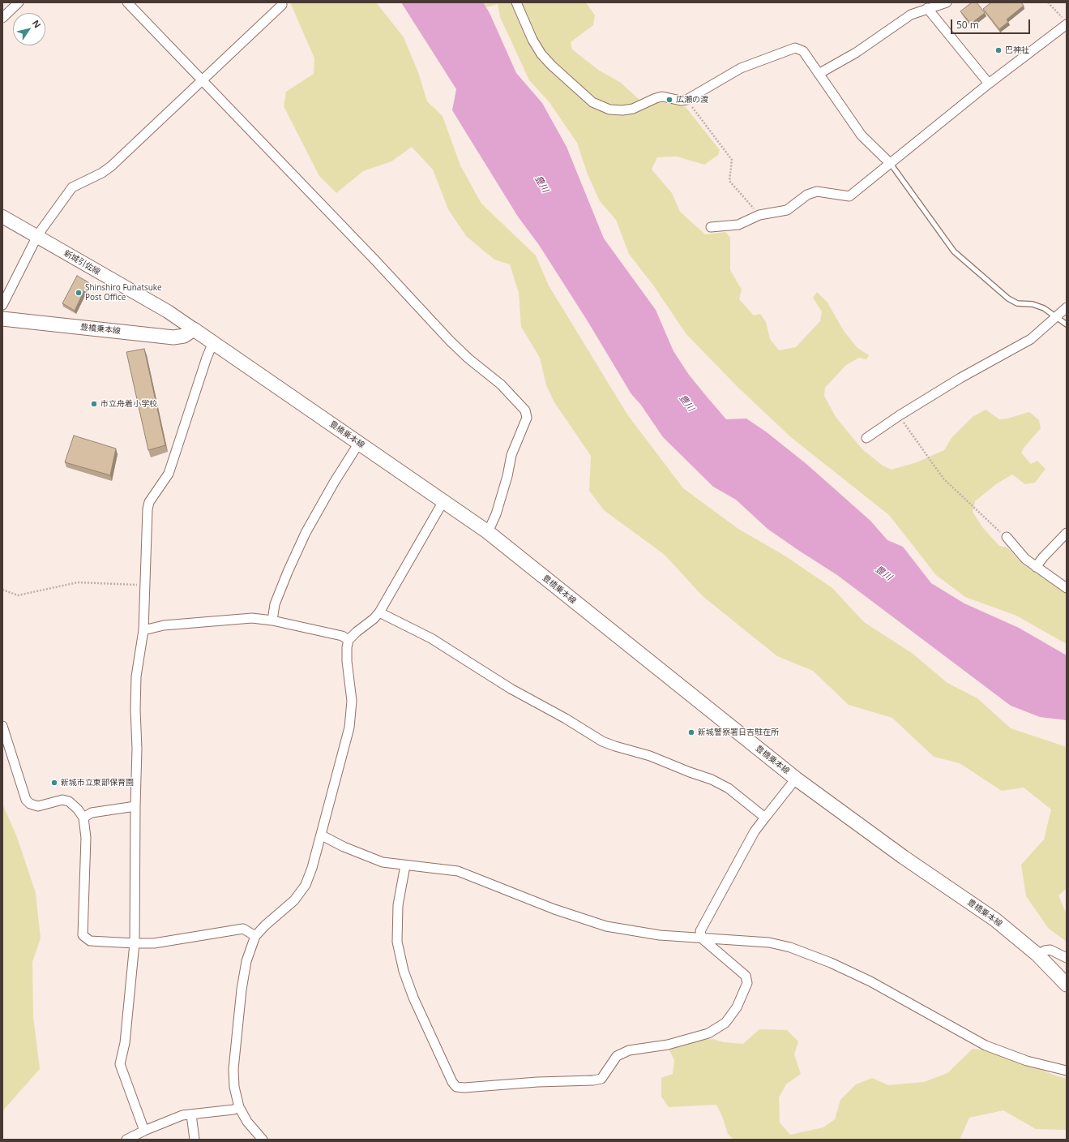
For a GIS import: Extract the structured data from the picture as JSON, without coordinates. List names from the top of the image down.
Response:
{
  "streets": {
    "main road": ["新城引佐線", "豊橋乗本線"]
  },
  "crossings": [
    ["新城引佐線", "豊橋乗本線"]
  ],
  "water": ["豊川"],
  "places": [
    "巴神社",
    "広瀬の渡",
    "Shinshiro Funatsuke Post Office",
    "市立舟着小学校",
    "新城警察署日吉駐在所",
    "新城市立東部保育園"
  ],
  "scale_bar": "50 m",
  "north": "top right"
}
